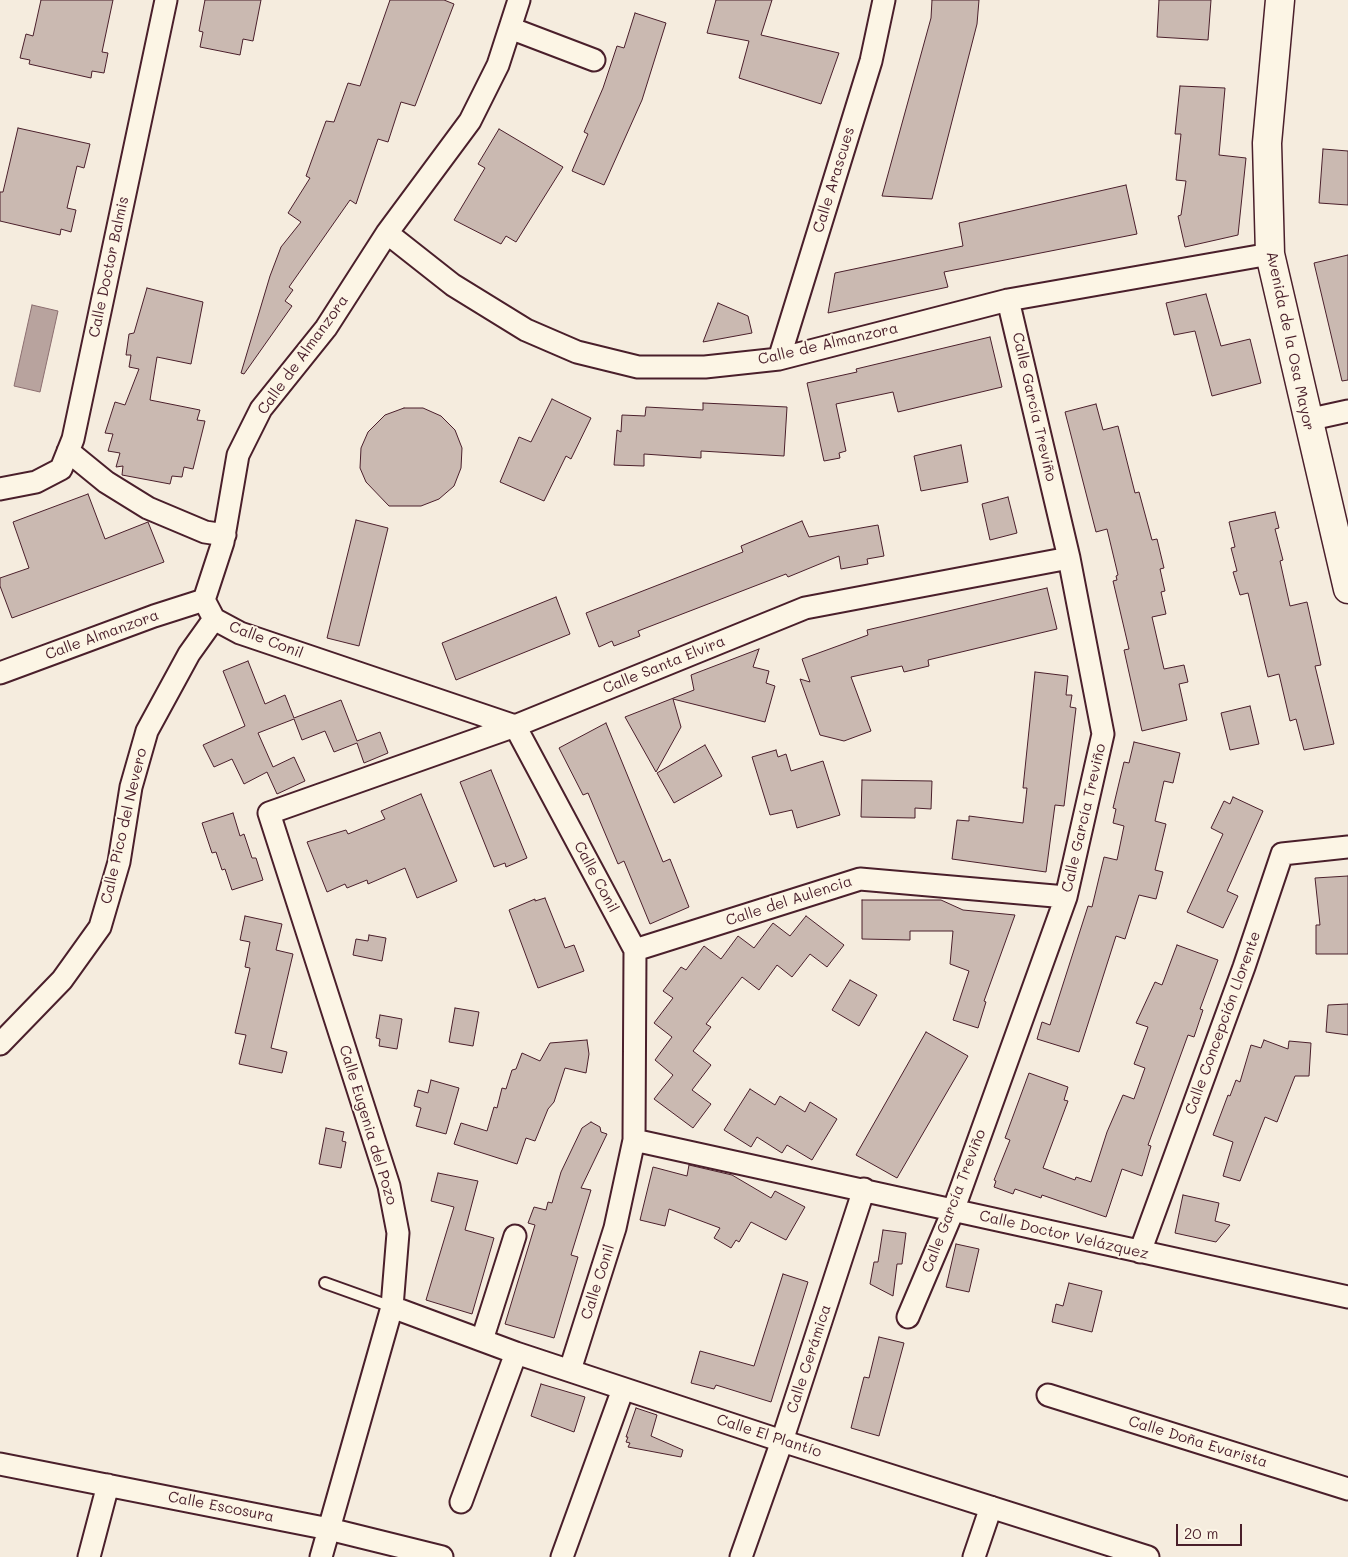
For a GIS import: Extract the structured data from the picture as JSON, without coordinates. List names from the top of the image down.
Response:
{
  "streets": {
    "main road": ["Avenida de la Osa Mayor"],
    "street": [
      "Calle Arascues",
      "Calle Doctor Balmis",
      "Calle de Almanzora",
      "Calle García Treviño",
      "Calle Almanzora",
      "Calle Conil",
      "Calle Santa Elvira",
      "Calle Pico del Nevero",
      "Calle del Aulencia",
      "Calle Concepción Llorente",
      "Calle Eugenia del Pozo",
      "Calle Doctor Velázquez",
      "Calle Cerámica",
      "Calle El Plantío",
      "Calle Doña Evarista",
      "Calle Escosura"
    ]
  },
  "crossings": [
    ["Calle Arascues", "Calle de Almanzora"],
    ["Avenida de la Osa Mayor", "Calle de Almanzora"],
    ["Calle de Almanzora", "Calle García Treviño"],
    ["Calle de Almanzora", "Calle Almanzora"],
    ["Calle de Almanzora", "Calle Conil"],
    ["Calle García Treviño", "Calle Santa Elvira"],
    ["Calle García Treviño", "Calle del Aulencia"],
    ["Calle García Treviño", "Calle Doctor Velázquez"],
    ["Calle Almanzora", "Calle Conil"],
    ["Calle Conil", "Calle Santa Elvira"],
    ["Calle Conil", "Calle Pico del Nevero"],
    ["Calle Conil", "Calle del Aulencia"],
    ["Calle Conil", "Calle Doctor Velázquez"],
    ["Calle Conil", "Calle El Plantío"],
    ["Calle Santa Elvira", "Calle Eugenia del Pozo"],
    ["Calle Concepción Llorente", "Calle Doctor Velázquez"],
    ["Calle Eugenia del Pozo", "Calle El Plantío"],
    ["Calle Eugenia del Pozo", "Calle Escosura"],
    ["Calle Doctor Velázquez", "Calle Cerámica"],
    ["Calle Cerámica", "Calle El Plantío"]
  ],
  "scale_bar": "20 m"
}
